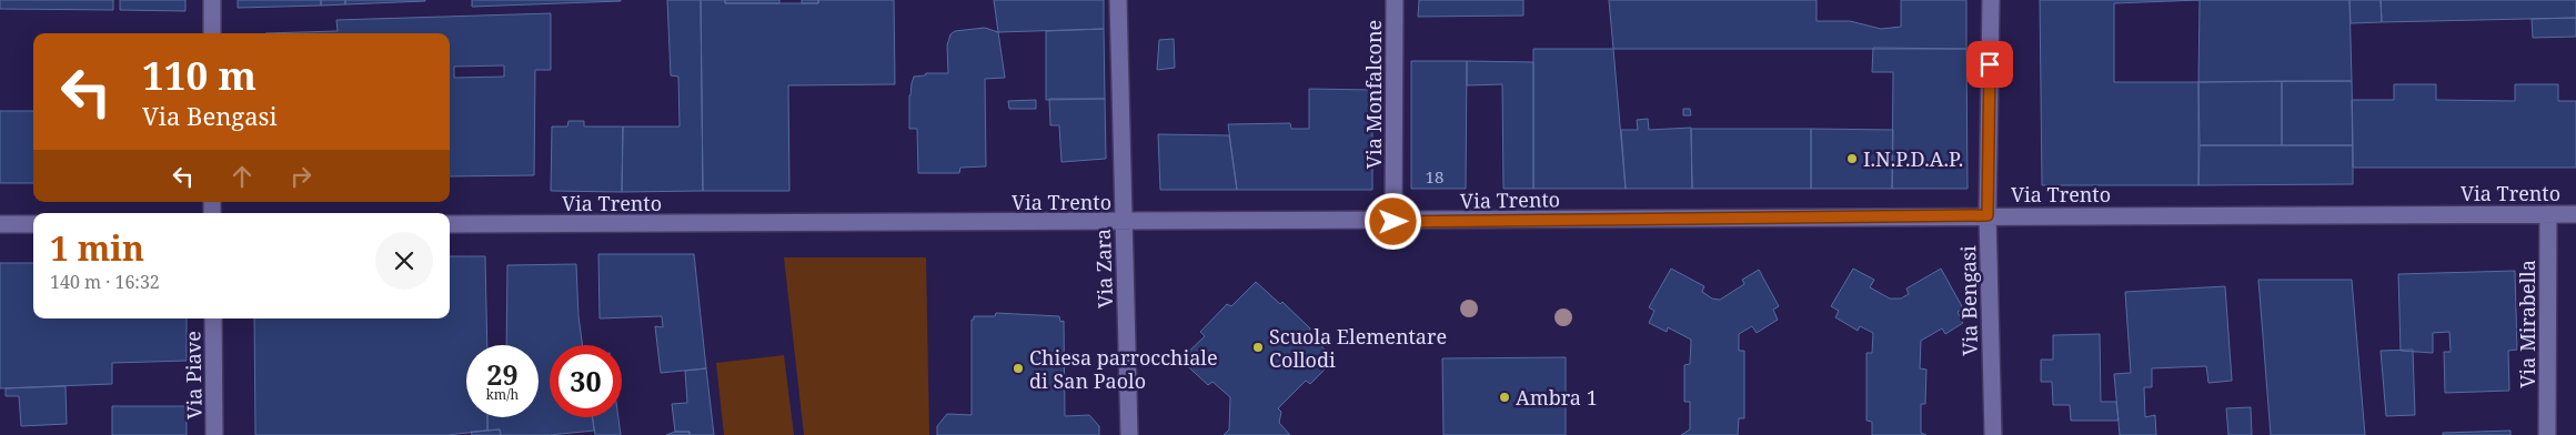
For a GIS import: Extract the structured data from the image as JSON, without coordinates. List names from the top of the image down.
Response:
{
  "streets": {
    "street": [
      "Via Monfalcone",
      "Via Trento",
      "Via Zara",
      "Via Bengasi",
      "Via Mirabella",
      "Via Piave"
    ]
  },
  "crossings": [
    ["Via Monfalcone", "Via Trento"],
    ["Via Trento", "Via Zara"],
    ["Via Trento", "Via Bengasi"],
    ["Via Trento", "Via Mirabella"]
  ],
  "places": [
    "I.N.P.D.A.P.",
    "Scuola Elementare Collodi",
    "Chiesa parrocchiale di San Paolo",
    "Ambra 1"
  ],
  "house_numbers": ["18"],
  "page": {
    "turn": ["110 m", "Via Bengasi"],
    "heading": ["1 min", "140 m · 16:32"],
    "speed": "29 km/h",
    "limit": "30"
  }
}
